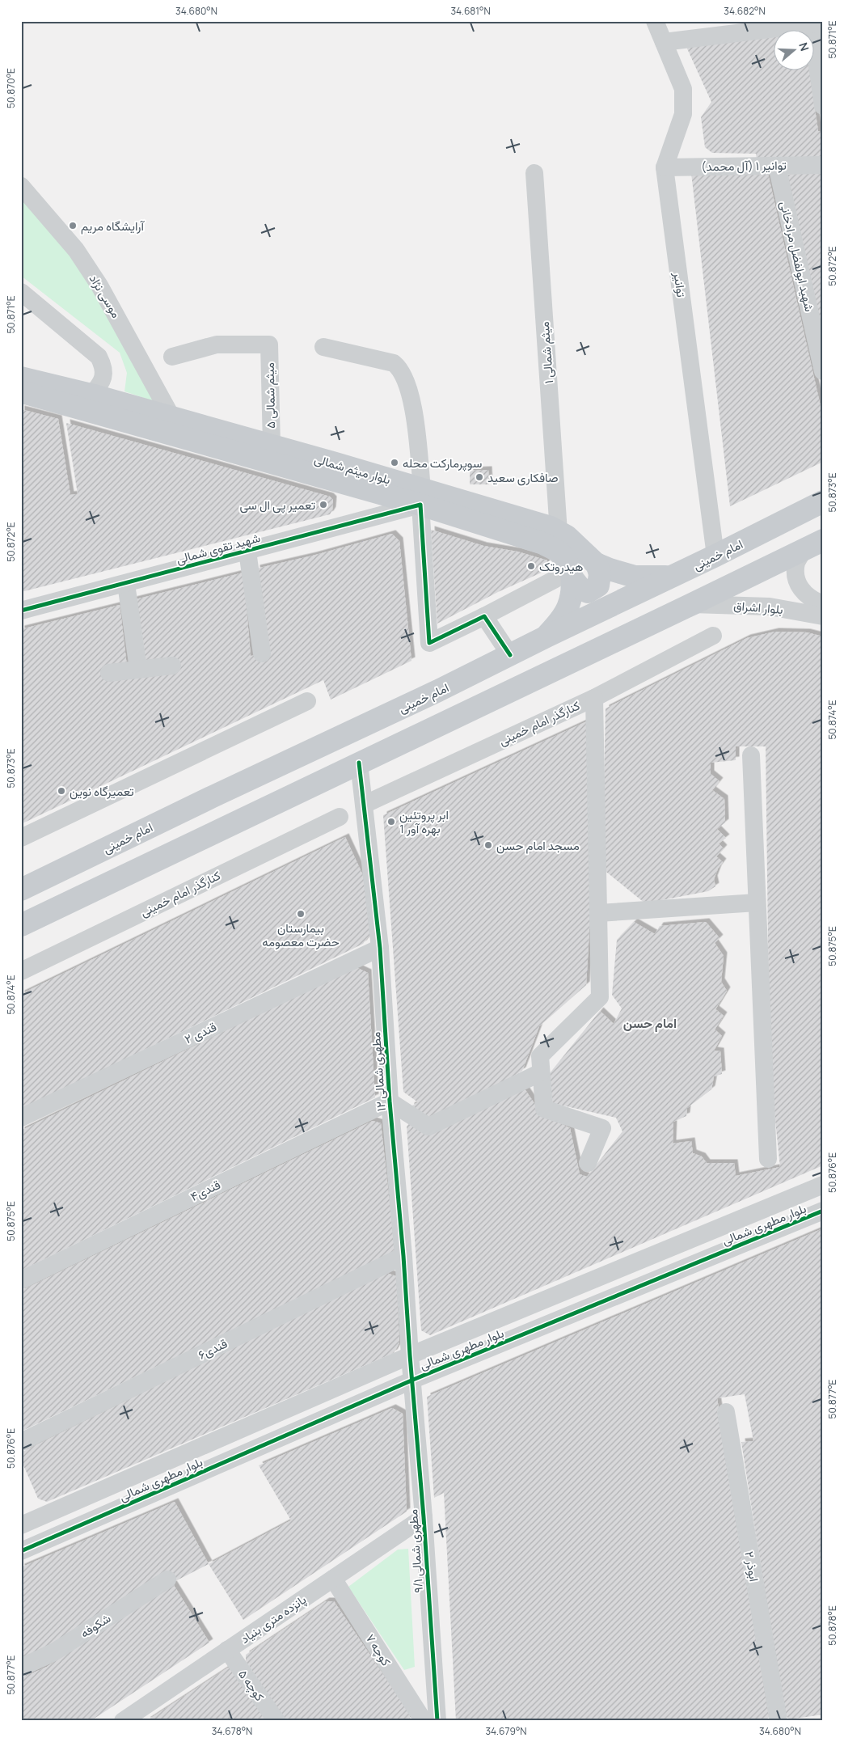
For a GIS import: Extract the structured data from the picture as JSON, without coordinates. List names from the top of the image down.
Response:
{
  "streets": {
    "main road": ["بلوار میثم شمالی", "امام خمینی"],
    "street": [
      "توانیر ۱ (آل محمد)",
      "شهید ابولفضل مرادخانی",
      "توانیر",
      "موسی نژاد",
      "میثم شمالی ۱",
      "میثم شمالی ۵",
      "شهید تقوی شمالی",
      "بلوار اشراق",
      "کنارگذر امام خمینی",
      "قندی ۲",
      "مطهری شمالی ۱۲",
      "قندی۴",
      "بلوار مطهری شمالی",
      "قندی۶",
      "مطهری شمالی ۹/۱",
      "ابوذر ۲",
      "پانزده متری بنیاد",
      "شکوفه",
      "کوچه ۷",
      "کوچه ۵"
    ]
  },
  "crossings": [
    ["توانیر ۱ (آل محمد)", "شهید ابولفضل مرادخانی"],
    ["توانیر ۱ (آل محمد)", "توانیر"],
    ["توانیر", "امام خمینی"],
    ["موسی نژاد", "بلوار میثم شمالی"],
    ["میثم شمالی ۱", "بلوار میثم شمالی"],
    ["میثم شمالی ۵", "بلوار میثم شمالی"],
    ["بلوار میثم شمالی", "شهید تقوی شمالی"],
    ["بلوار میثم شمالی", "امام خمینی"],
    ["کنارگذر امام خمینی", "مطهری شمالی ۱۲"],
    ["قندی ۲", "مطهری شمالی ۱۲"],
    ["مطهری شمالی ۱۲", "قندی۴"],
    ["مطهری شمالی ۱۲", "بلوار مطهری شمالی"],
    ["مطهری شمالی ۱۲", "قندی۶"],
    ["مطهری شمالی ۱۲", "مطهری شمالی ۹/۱"],
    ["بلوار مطهری شمالی", "مطهری شمالی ۹/۱"],
    ["مطهری شمالی ۹/۱", "پانزده متری بنیاد"],
    ["پانزده متری بنیاد", "کوچه ۷"],
    ["پانزده متری بنیاد", "کوچه ۵"]
  ],
  "districts": ["امام حسن"],
  "places": [
    "آرایشگاه مریم",
    "سوپرمارکت محله",
    "صافکاری سعید",
    "تعمیر پی ال سی",
    "هیدروتک",
    "تعمیرگاه نوین",
    "ابر پروتئین بهره آور 1",
    "مسجد امام حسن",
    "بیمارستان حضرت معصومه"
  ],
  "north": "right",
  "coordinates": [
    "34.680°N",
    "34.681°N",
    "34.682°N",
    "50.871°E",
    "50.870°E",
    "50.872°E",
    "50.873°E",
    "50.874°E",
    "50.875°E",
    "50.876°E",
    "50.877°E",
    "50.878°E",
    "34.678°N",
    "34.679°N"
  ]
}
